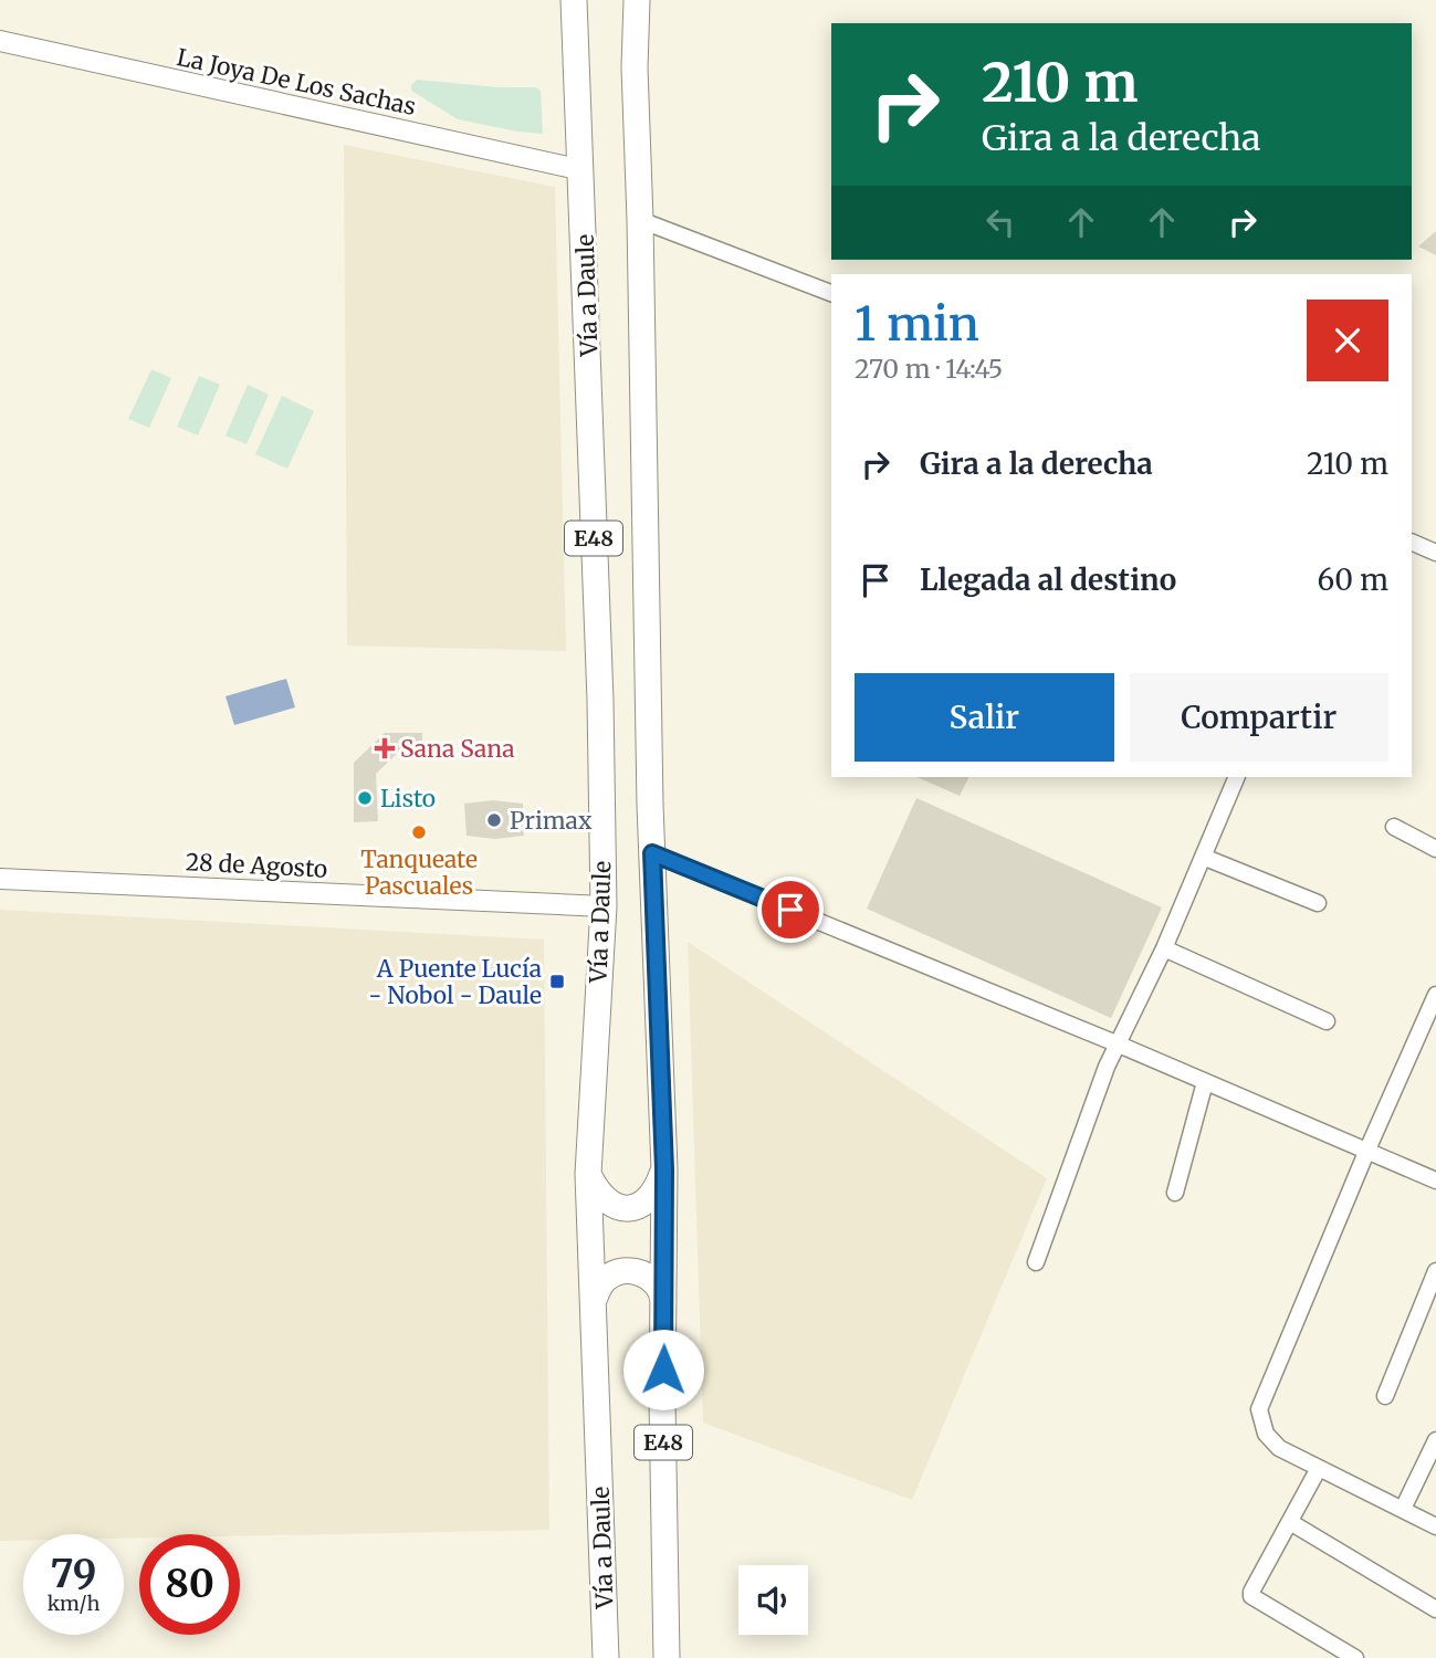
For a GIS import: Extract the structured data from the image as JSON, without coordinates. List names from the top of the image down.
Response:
{
  "streets": {
    "highway": ["Vía a Daule", "E48"],
    "street": ["La Joya De Los Sachas", "28 de Agosto"]
  },
  "crossings": [
    ["La Joya De Los Sachas", "Vía a Daule"],
    ["Vía a Daule", "28 de Agosto"]
  ],
  "places": {
    "health": ["Sana Sana"],
    "other": ["Listo", "Primax", "Tanqueate Pascuales"],
    "transit": ["A Puente Lucía - Nobol - Daule"]
  },
  "page": {
    "turn": ["210 m", "Gira a la derecha"],
    "heading": ["1 min", "270 m · 14:45"],
    "list": [
      {
        "name": "Gira a la derecha",
        "value": "210 m"
      },
      {
        "name": "Llegada al destino",
        "value": "60 m"
      }
    ],
    "buttons": ["Salir", "Compartir"],
    "speed": "79 km/h",
    "limit": "80"
  }
}
